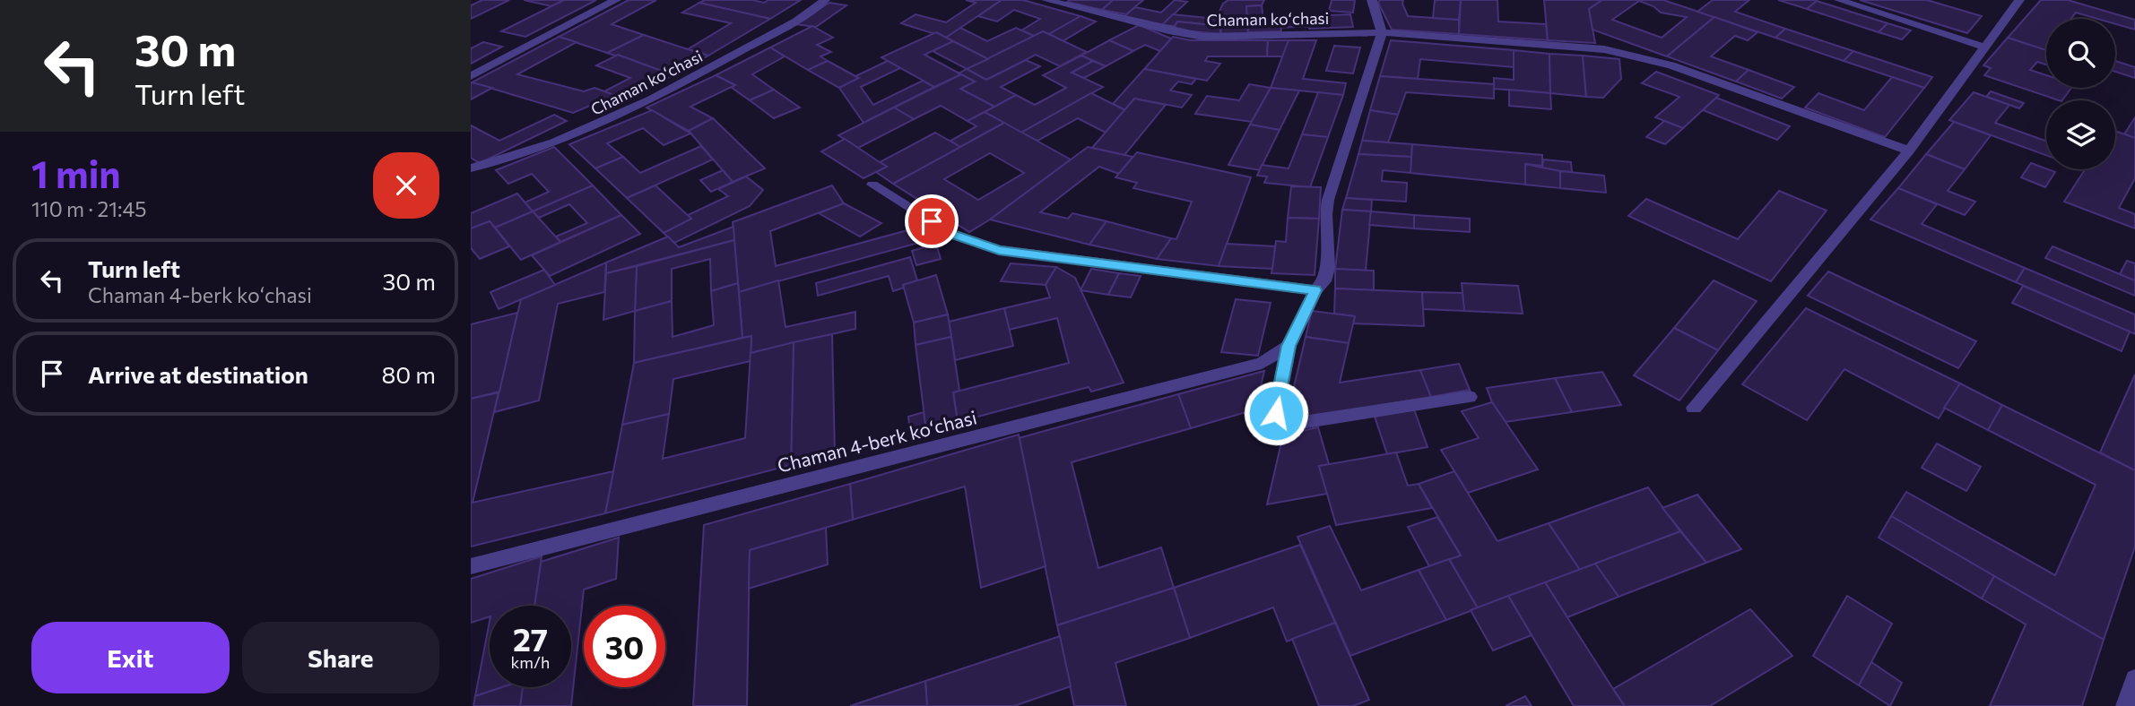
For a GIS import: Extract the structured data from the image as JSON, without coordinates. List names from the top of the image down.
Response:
{
  "streets": {
    "street": ["Chaman koʻchasi", "Chaman 4-berk koʻchasi"]
  },
  "page": {
    "turn": ["30 m", "Turn left"],
    "heading": ["1 min", "110 m · 21:45"],
    "list": [
      {
        "name": "Turn left",
        "note": "Chaman 4-berk koʻchasi",
        "value": "30 m"
      },
      {
        "name": "Arrive at destination",
        "value": "80 m"
      }
    ],
    "speed": "27 km/h",
    "limit": "30",
    "buttons": ["Exit", "Share"]
  }
}
